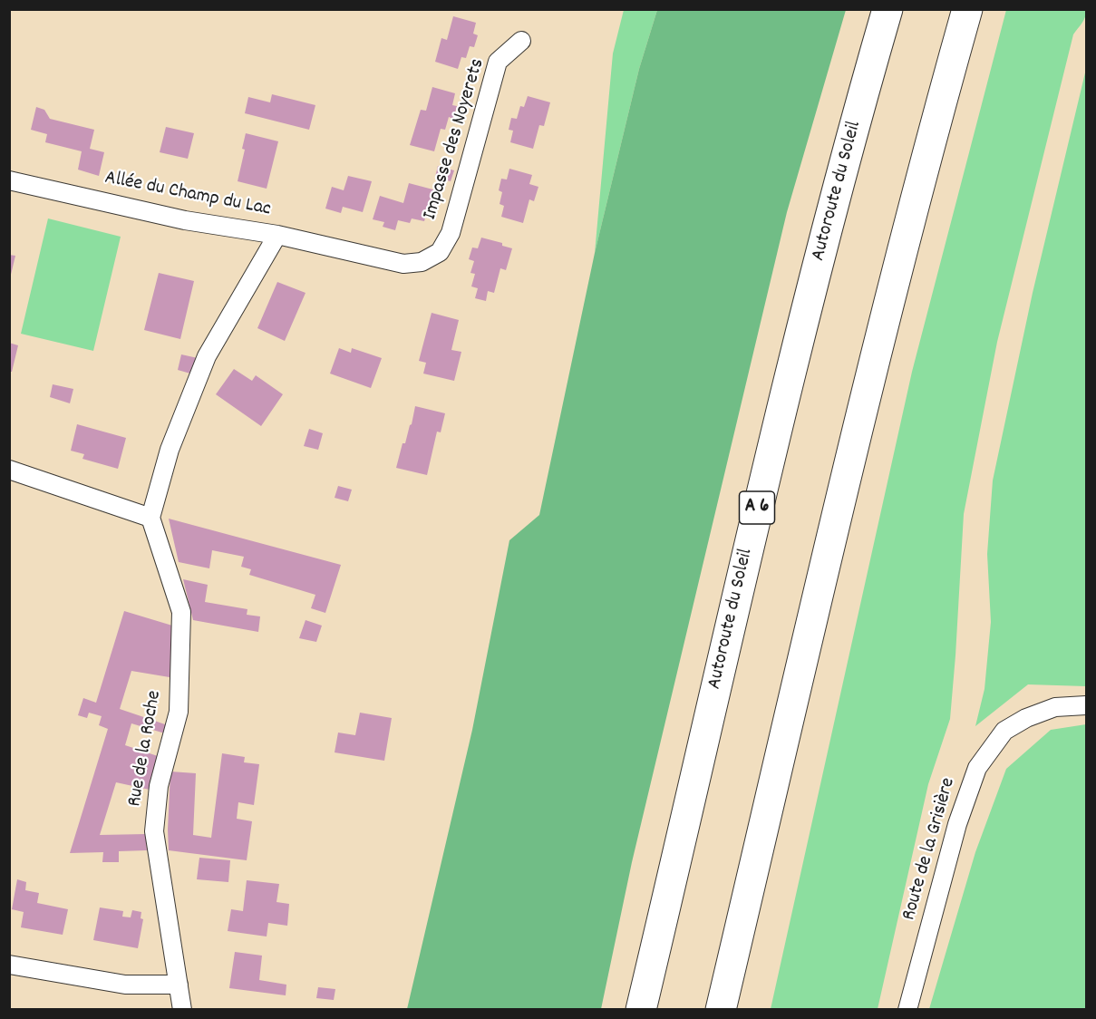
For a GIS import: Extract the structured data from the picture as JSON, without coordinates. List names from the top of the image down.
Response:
{
  "streets": {
    "highway": ["Autoroute du Soleil", "A 6"],
    "street": [
      "Impasse des Noyerets",
      "Allée du Champ du Lac",
      "Rue de la Roche",
      "Route de la Grisière"
    ]
  },
  "crossings": [
    ["Impasse des Noyerets", "Allée du Champ du Lac"],
    ["Allée du Champ du Lac", "Rue de la Roche"]
  ]
}
